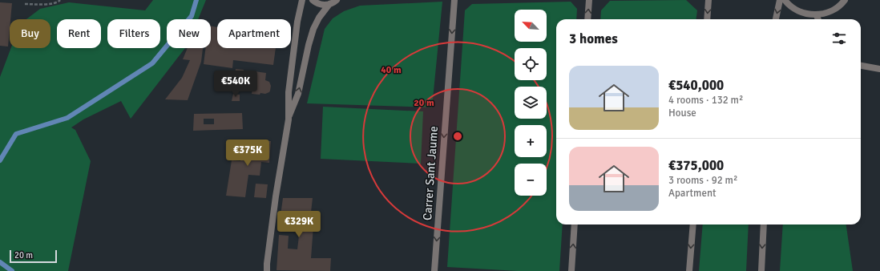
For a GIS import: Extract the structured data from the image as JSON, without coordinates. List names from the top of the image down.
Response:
{
  "streets": {
    "street": ["Carrer Sant Jaume"]
  },
  "one_way": ["Carrer Sant Jaume"],
  "scale_bar": "20 m",
  "north": "top left",
  "page": {
    "map_buttons": ["+", "−"],
    "chip": [
      "Buy",
      "Rent",
      "Filters",
      "New",
      "Apartment"
    ],
    "heading": "3 homes",
    "list": [
      {
        "name": "€540,000",
        "note": "4 rooms · 132 m² · House"
      },
      {
        "name": "€375,000",
        "note": "3 rooms · 92 m² · Apartment"
      }
    ],
    "price": ["€540K", "€375K", "€329K"],
    "scale": "20 m"
  },
  "rings": ["40 m", "20 m"]
}
